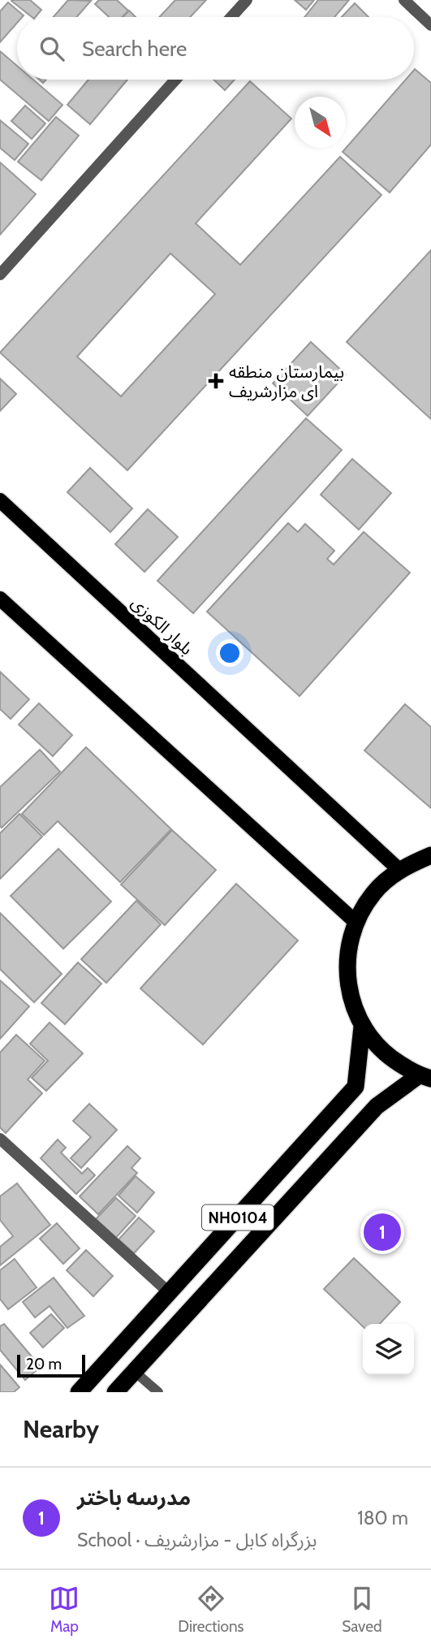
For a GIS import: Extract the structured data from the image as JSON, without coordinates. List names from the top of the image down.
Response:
{
  "streets": {
    "highway": ["NH0104"],
    "main road": ["بلوار الکوزی"]
  },
  "crossings": [
    ["بلوار الکوزی", "NH0104"]
  ],
  "places": {
    "health": ["بیمارستان منطقه ای مزارشریف"]
  },
  "scale_bar": "20 m",
  "north": "bottom right",
  "page": {
    "search": "Search here",
    "pins": "1",
    "scale": "20 m",
    "heading": "Nearby",
    "list": [
      {
        "mark": "1",
        "name": "مدرسه باختر",
        "note": "School · بزرگراه کابل - مزارشریف",
        "value": "180 m"
      }
    ],
    "nav": ["Map", "Directions", "Saved"]
  }
}
